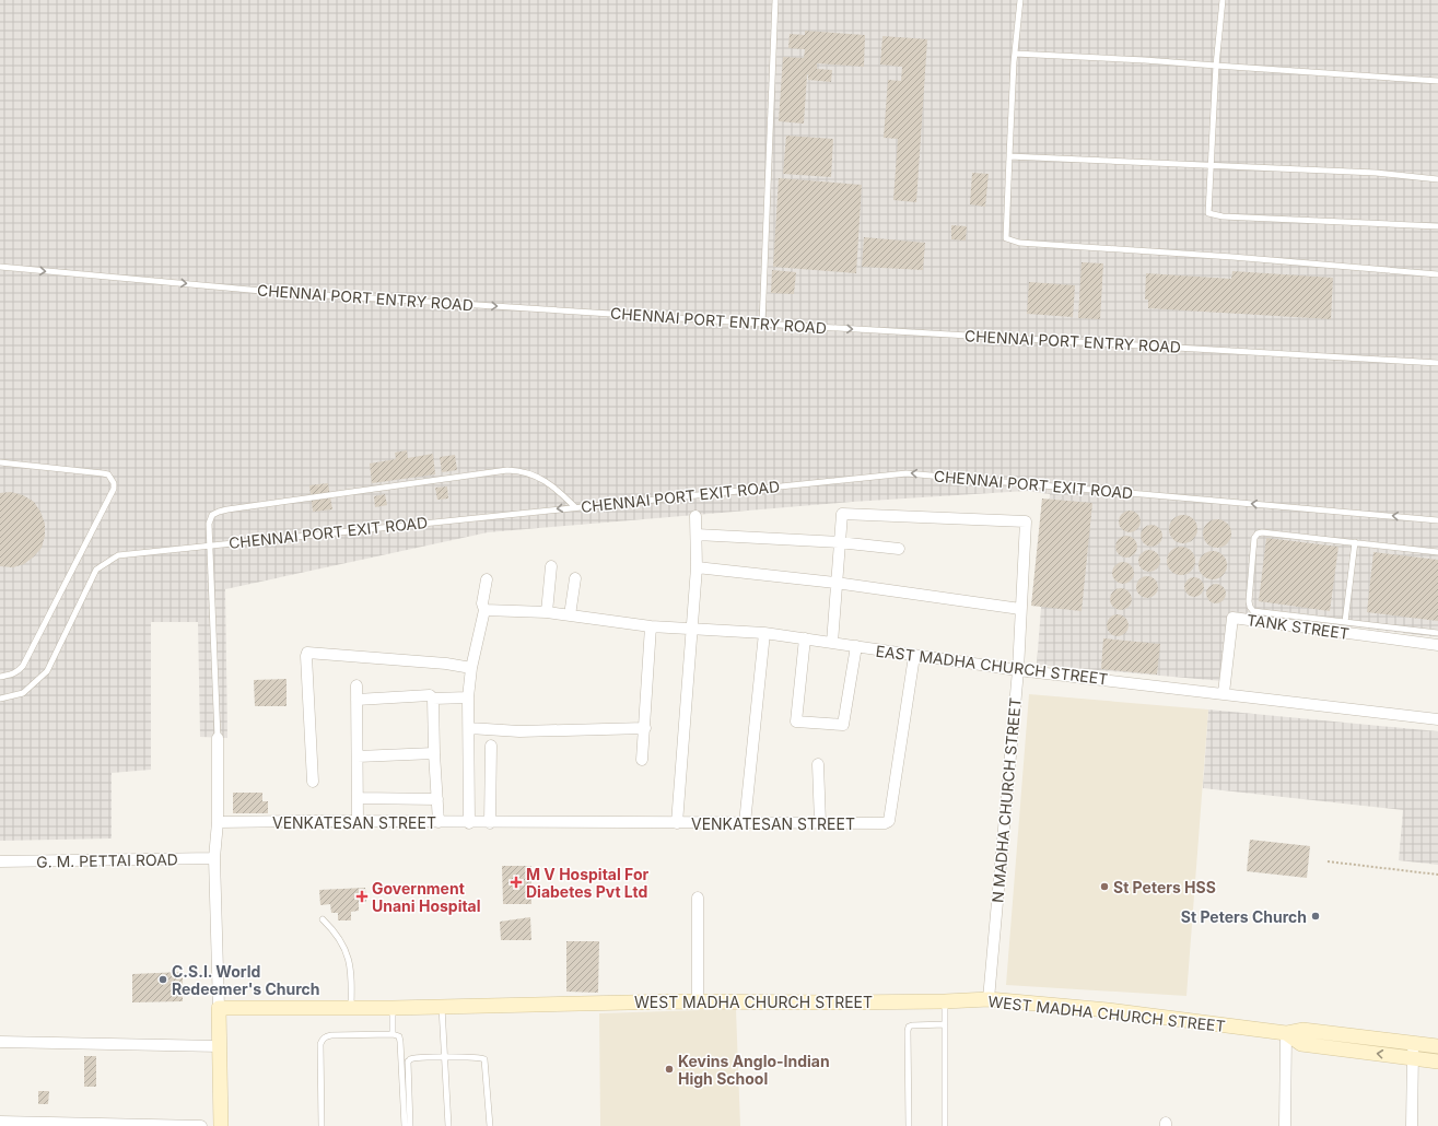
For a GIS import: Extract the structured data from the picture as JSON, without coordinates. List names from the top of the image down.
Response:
{
  "streets": {
    "main road": ["WEST MADHA CHURCH STREET"],
    "street": [
      "TANK STREET",
      "EAST MADHA CHURCH STREET",
      "N MADHA CHURCH STREET",
      "VENKATESAN STREET",
      "G. M. PETTAI ROAD"
    ],
    "lane": ["CHENNAI PORT ENTRY ROAD", "CHENNAI PORT EXIT ROAD"]
  },
  "crossings": [
    ["TANK STREET", "EAST MADHA CHURCH STREET"],
    ["EAST MADHA CHURCH STREET", "N MADHA CHURCH STREET"],
    ["EAST MADHA CHURCH STREET", "VENKATESAN STREET"],
    ["N MADHA CHURCH STREET", "WEST MADHA CHURCH STREET"]
  ],
  "one_way": ["CHENNAI PORT ENTRY ROAD", "CHENNAI PORT EXIT ROAD"],
  "places": {
    "health": ["M V Hospital For Diabetes Pvt Ltd", "Government Unani Hospital"],
    "other": [
      "St Peters HSS",
      "St Peters Church",
      "C.S.I. World Redeemer's Church",
      "Kevins Anglo-Indian High School"
    ]
  }
}
